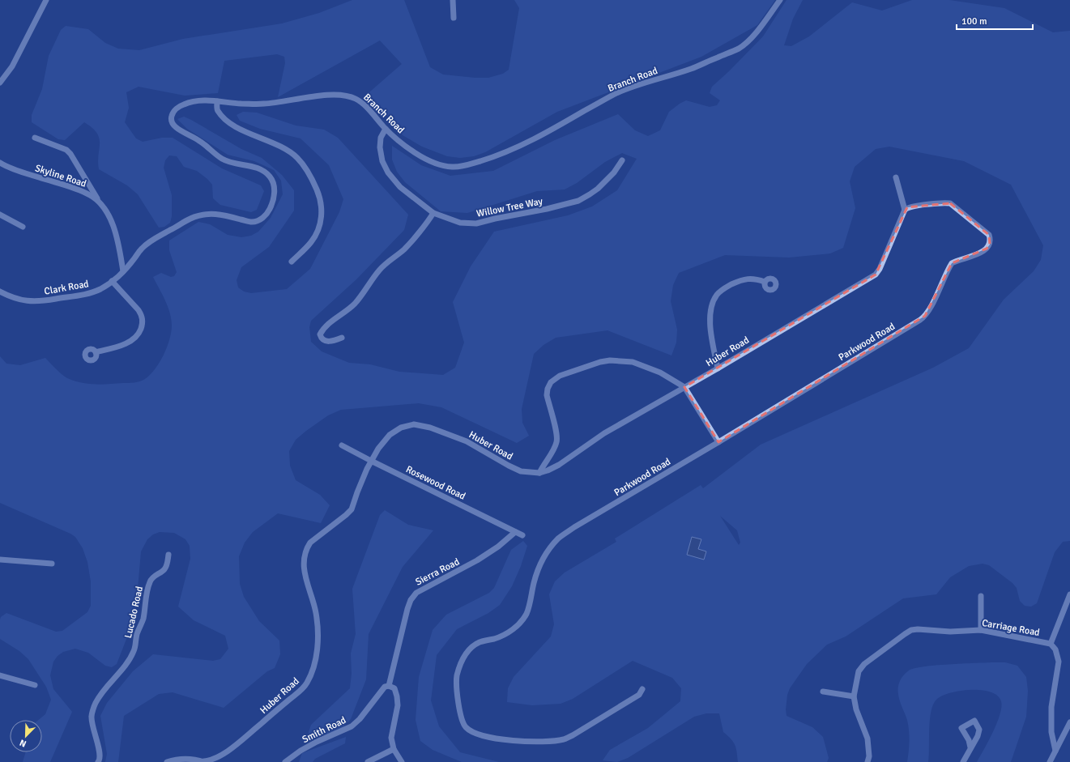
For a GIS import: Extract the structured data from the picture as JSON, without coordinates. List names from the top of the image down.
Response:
{
  "streets": {
    "street": [
      "Branch Road",
      "Skyline Road",
      "Willow Tree Way",
      "Clark Road",
      "Parkwood Road",
      "Huber Road",
      "Rosewood Road",
      "Sierra Road",
      "Lucado Road",
      "Carriage Road",
      "Smith Road"
    ]
  },
  "crossings": [
    ["Branch Road", "Willow Tree Way"],
    ["Branch Road", "Clark Road"],
    ["Skyline Road", "Clark Road"],
    ["Parkwood Road", "Huber Road"],
    ["Huber Road", "Rosewood Road"],
    ["Rosewood Road", "Sierra Road"],
    ["Sierra Road", "Smith Road"]
  ],
  "scale_bar": "100 m",
  "north": "bottom left"
}
